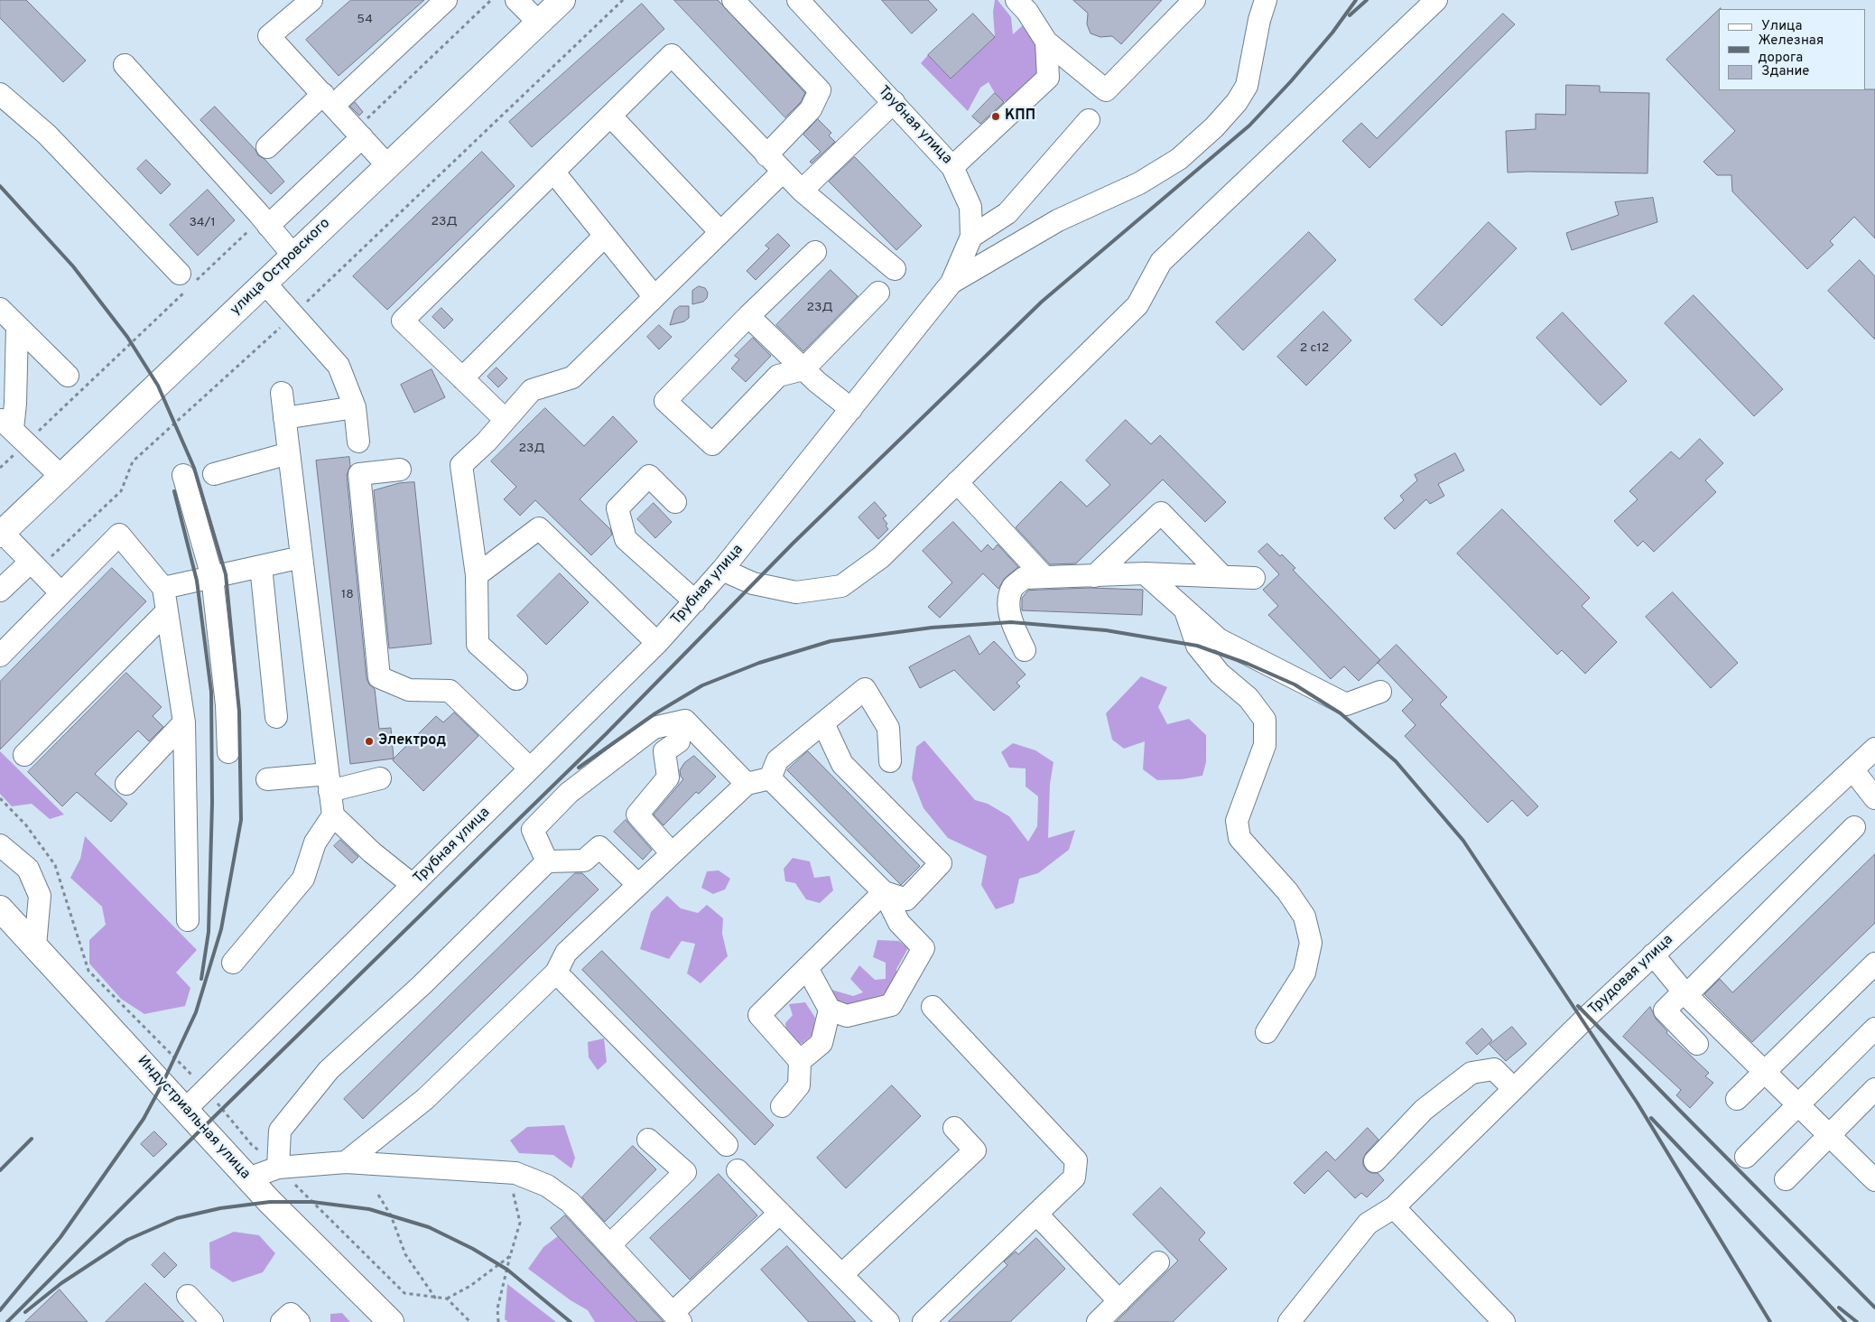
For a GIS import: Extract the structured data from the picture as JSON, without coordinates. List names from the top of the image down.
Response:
{
  "streets": {
    "main road": ["улица Островского", "Индустриальная улица"],
    "street": ["Трубная улица", "Трудовая улица"]
  },
  "crossings": [
    ["Трубная улица", "Индустриальная улица"]
  ],
  "places": ["КПП", "Электрод"],
  "house_numbers": [
    "54",
    "23Д",
    "34/1",
    "23Д",
    "2 с12",
    "23Д",
    "18"
  ],
  "legend": ["Улица", "Железная дорога", "Здание"]
}
